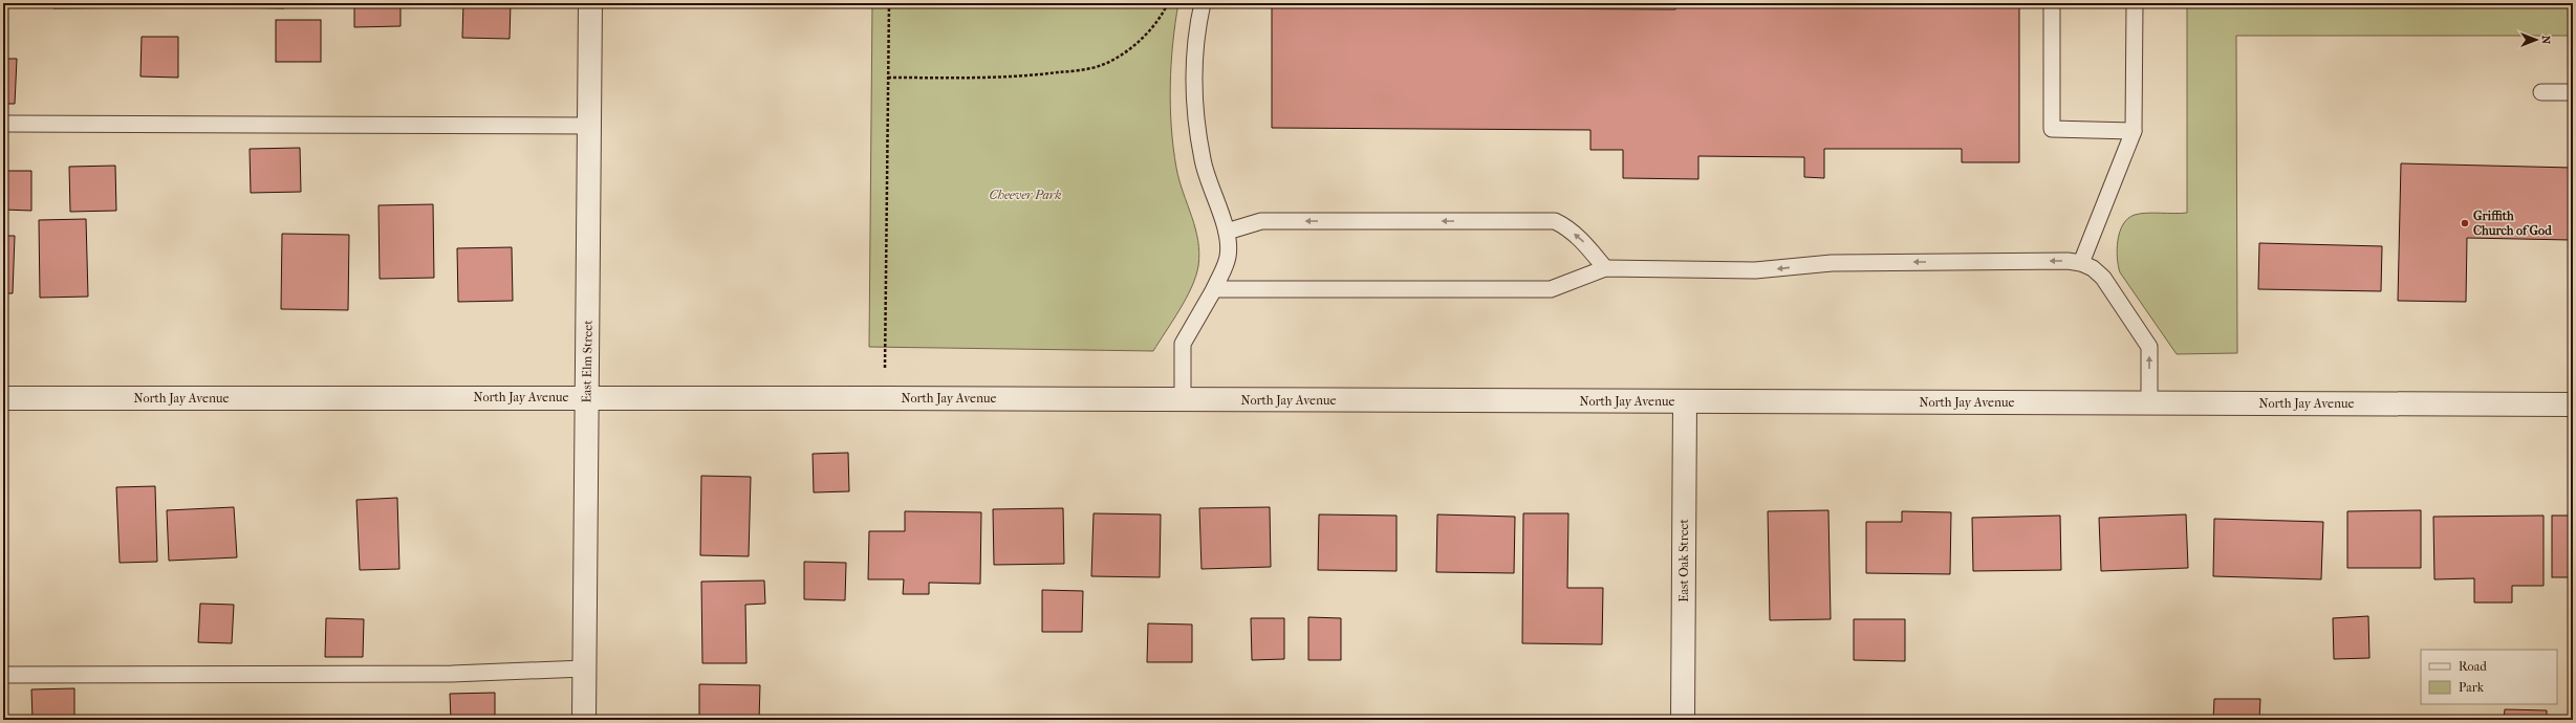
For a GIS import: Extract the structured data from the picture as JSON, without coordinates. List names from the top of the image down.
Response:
{
  "streets": {
    "street": ["East Elm Street", "North Jay Avenue", "East Oak Street"]
  },
  "crossings": [
    ["East Elm Street", "North Jay Avenue"],
    ["North Jay Avenue", "East Oak Street"]
  ],
  "parks": ["Cheever Park"],
  "places": ["Griffith Church of God"],
  "legend": ["Road", "Park"],
  "north": "right"
}
